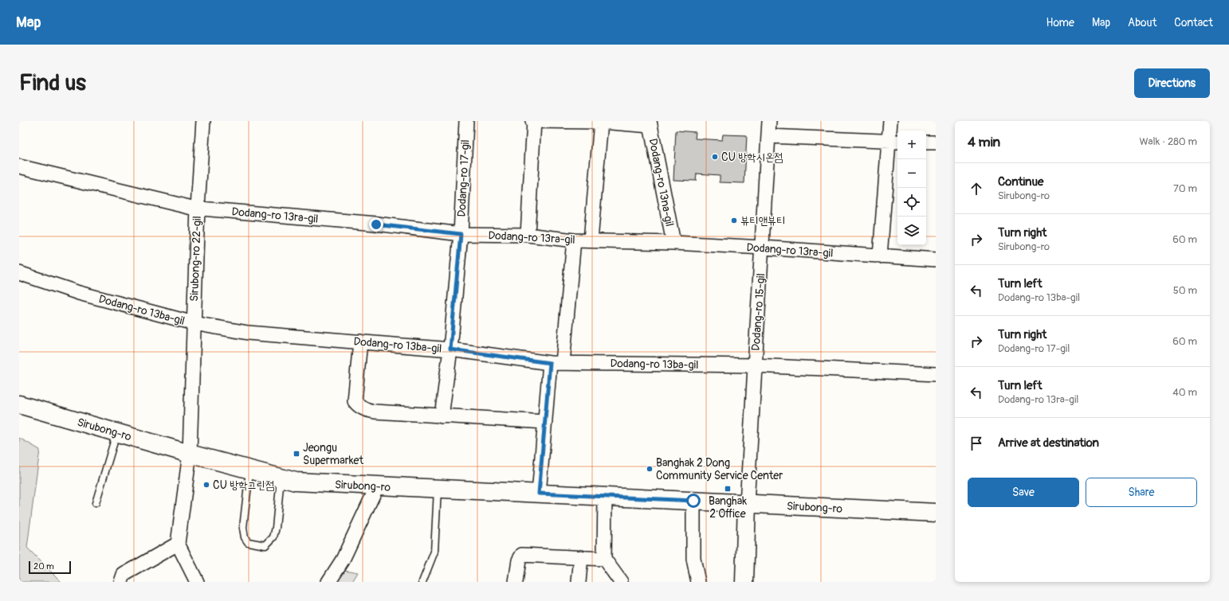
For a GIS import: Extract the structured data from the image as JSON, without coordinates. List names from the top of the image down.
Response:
{
  "streets": {
    "street": [
      "Dodang-ro 17-gil",
      "Dodang-ro 13na-gil",
      "Dodang-ro 13ra-gil",
      "Sirubong-ro 22-gil",
      "Dodang-ro 13ba-gil",
      "Dodang-ro 15-gil",
      "Sirubong-ro"
    ]
  },
  "crossings": [
    ["Dodang-ro 17-gil", "Dodang-ro 13ra-gil"],
    ["Dodang-ro 17-gil", "Dodang-ro 13ba-gil"],
    ["Dodang-ro 13na-gil", "Dodang-ro 13ra-gil"],
    ["Dodang-ro 13ra-gil", "Sirubong-ro 22-gil"],
    ["Dodang-ro 13ra-gil", "Dodang-ro 15-gil"],
    ["Sirubong-ro 22-gil", "Dodang-ro 13ba-gil"],
    ["Sirubong-ro 22-gil", "Sirubong-ro"],
    ["Dodang-ro 13ba-gil", "Dodang-ro 15-gil"],
    ["Dodang-ro 15-gil", "Sirubong-ro"]
  ],
  "places": {
    "other": [
      "CU 방학시온점",
      "뷰티앤뷰티",
      "Banghak 2 Dong Community Service Center",
      "CU 방학그린점"
    ],
    "transit": ["Jeongu Supermarket", "Banghak 2 Office"]
  },
  "scale_bar": "20 m",
  "page": {
    "header": "Map",
    "nav": [
      "Home",
      "Map",
      "About",
      "Contact"
    ],
    "buttons": [
      "Directions",
      ["Save", "Share"]
    ],
    "title": "Find us",
    "heading": ["4 min", "Walk · 280 m"],
    "map_buttons": ["+", "−"],
    "list": [
      ["Continue", "Sirubong-ro", "70 m"],
      ["Turn right", "Sirubong-ro", "60 m"],
      ["Turn left", "Dodang-ro 13ba-gil", "50 m"],
      ["Turn right", "Dodang-ro 17-gil", "60 m"],
      ["Turn left", "Dodang-ro 13ra-gil", "40 m"],
      "Arrive at destination"
    ],
    "scale": "20 m"
  }
}
